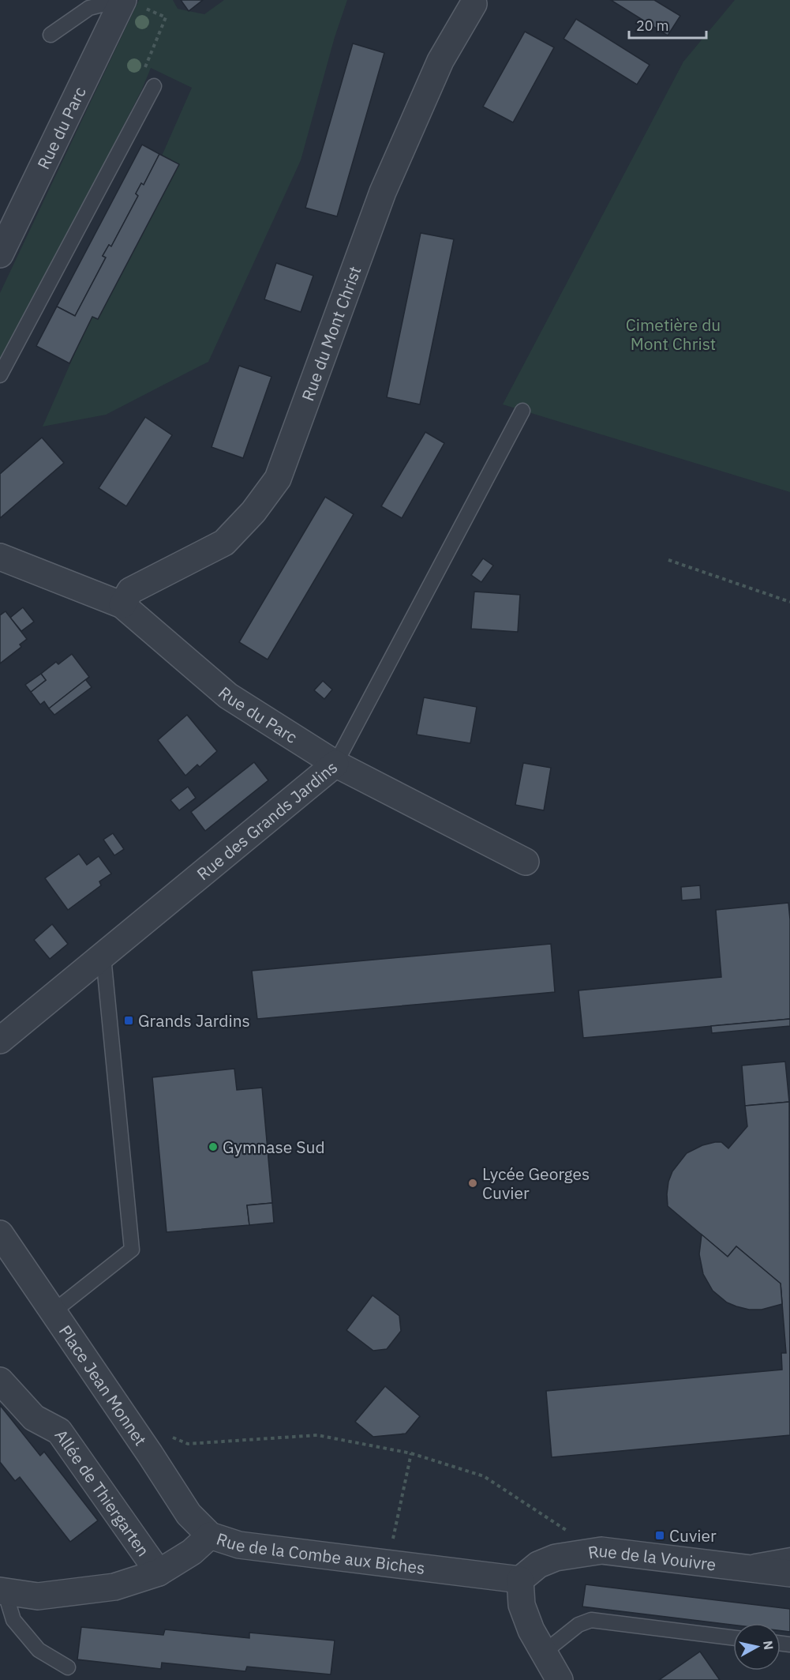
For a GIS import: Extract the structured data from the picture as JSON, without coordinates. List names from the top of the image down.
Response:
{
  "streets": {
    "street": [
      "Rue du Parc",
      "Rue du Mont Christ",
      "Rue des Grands Jardins",
      "Place Jean Monnet",
      "Allée de Thiergarten",
      "Rue de la Combe aux Biches",
      "Rue de la Vouivre"
    ]
  },
  "crossings": [
    ["Rue du Parc", "Rue du Mont Christ"],
    ["Rue du Parc", "Rue des Grands Jardins"],
    ["Place Jean Monnet", "Rue de la Combe aux Biches"],
    ["Allée de Thiergarten", "Rue de la Combe aux Biches"],
    ["Rue de la Combe aux Biches", "Rue de la Vouivre"]
  ],
  "parks": ["Cimetière du Mont Christ"],
  "places": {
    "transit": ["Grands Jardins", "Cuvier"],
    "other": ["Gymnase Sud", "Lycée Georges Cuvier"]
  },
  "scale_bar": "20 m",
  "north": "right"
}
